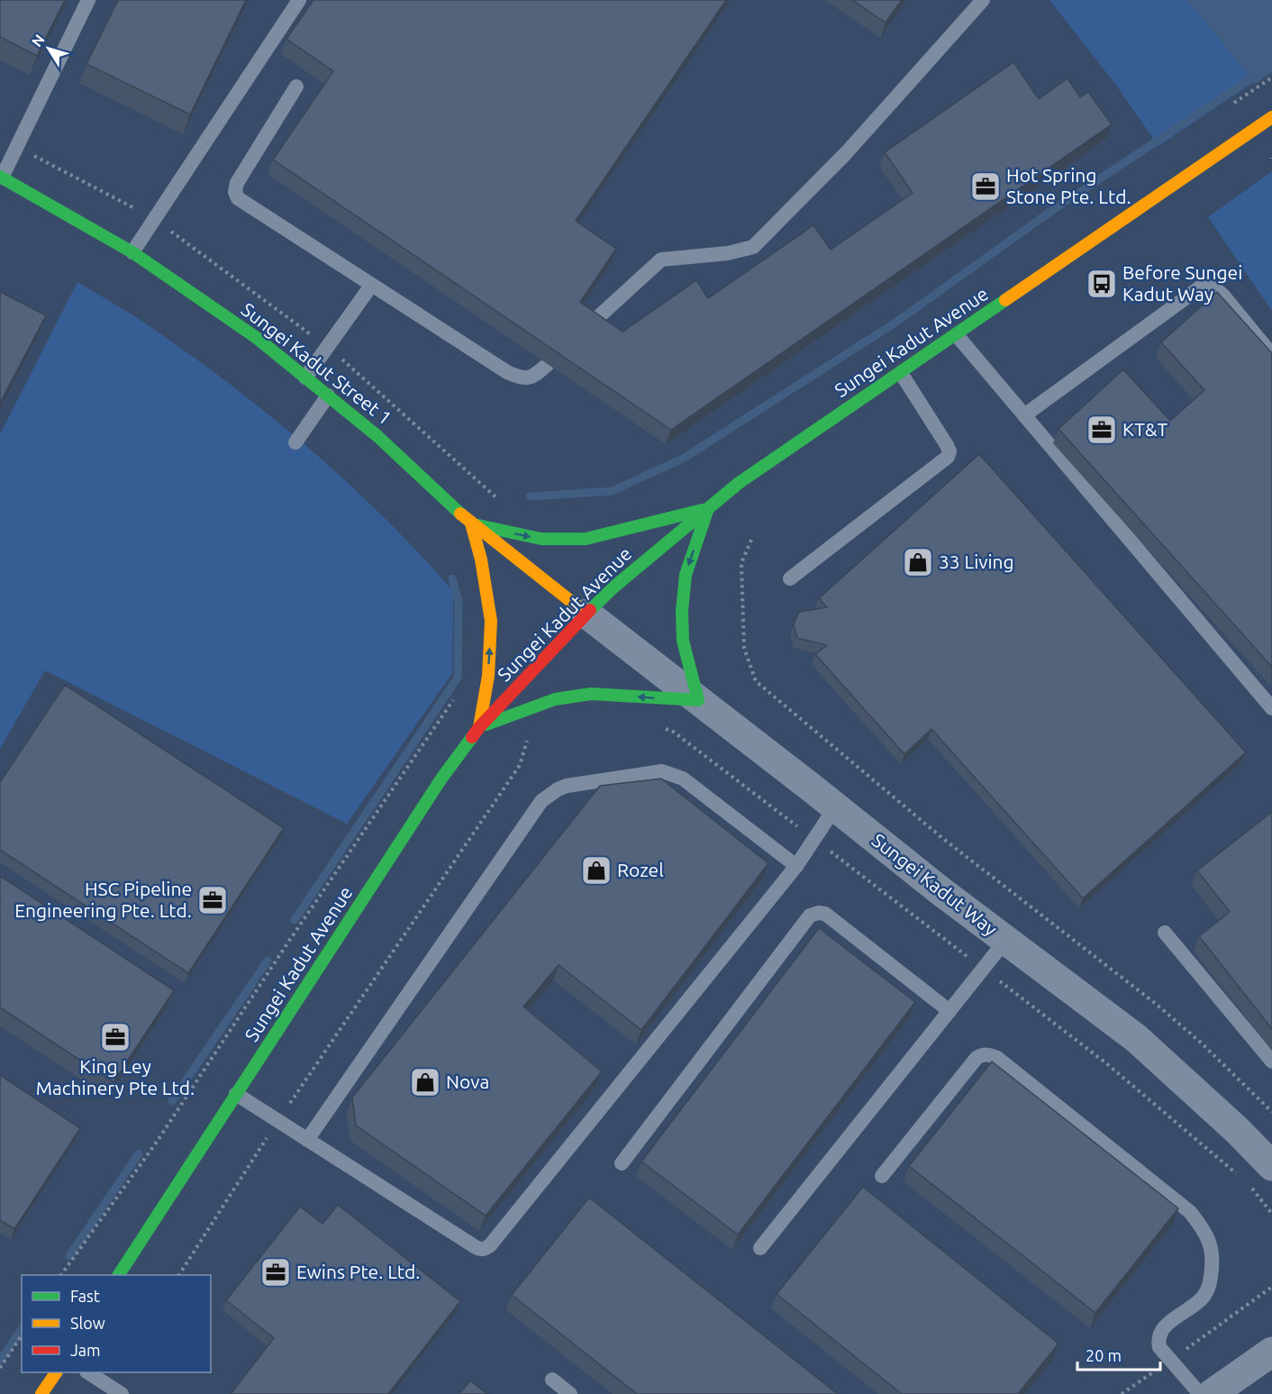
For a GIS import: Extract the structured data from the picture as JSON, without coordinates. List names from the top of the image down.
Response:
{
  "streets": {
    "street": ["Sungei Kadut Avenue", "Sungei Kadut Street 1", "Sungei Kadut Way"]
  },
  "crossings": [
    ["Sungei Kadut Avenue", "Sungei Kadut Street 1"],
    ["Sungei Kadut Avenue", "Sungei Kadut Way"],
    ["Sungei Kadut Street 1", "Sungei Kadut Way"]
  ],
  "places": {
    "office": [
      "Hot Spring Stone Pte. Ltd.",
      "KT&T",
      "HSC Pipeline Engineering Pte. Ltd.",
      "King Ley Machinery Pte Ltd.",
      "Ewins Pte. Ltd."
    ],
    "bus stop": ["Before Sungei Kadut Way"],
    "shop": ["33 Living", "Rozel", "Nova"]
  },
  "legend": ["Fast", "Slow", "Jam"],
  "scale_bar": "20 m",
  "north": "top left"
}
